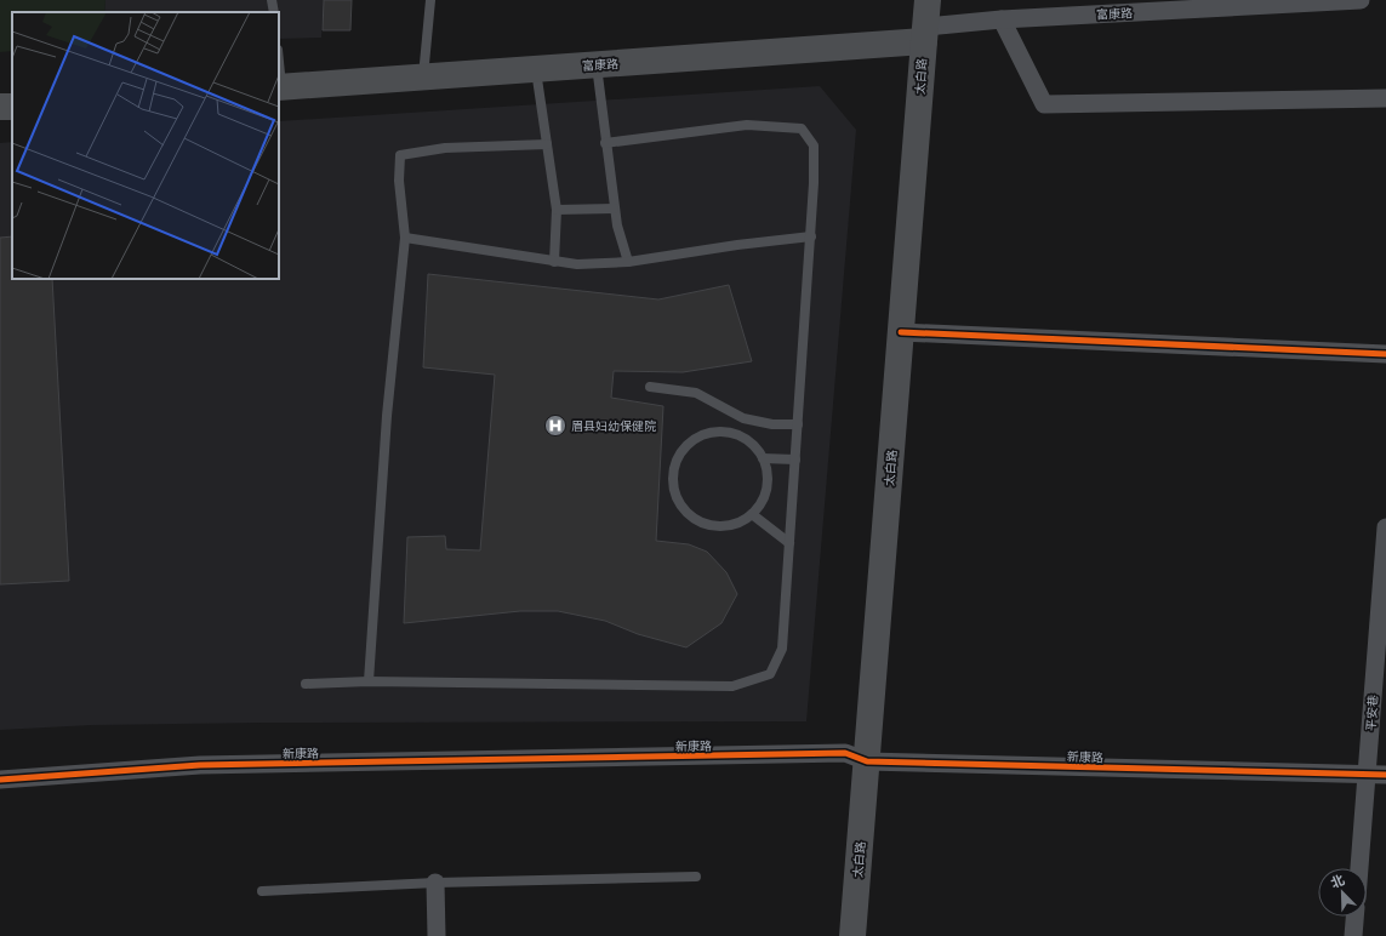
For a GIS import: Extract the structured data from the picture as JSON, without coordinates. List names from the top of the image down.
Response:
{
  "streets": {
    "main road": ["富康路", "太白路"],
    "street": ["平安巷", "新康路"]
  },
  "crossings": [
    ["富康路", "太白路"],
    ["太白路", "新康路"],
    ["平安巷", "新康路"]
  ],
  "places": {
    "hospital": ["眉县妇幼保健院"]
  },
  "north": "top left"
}
